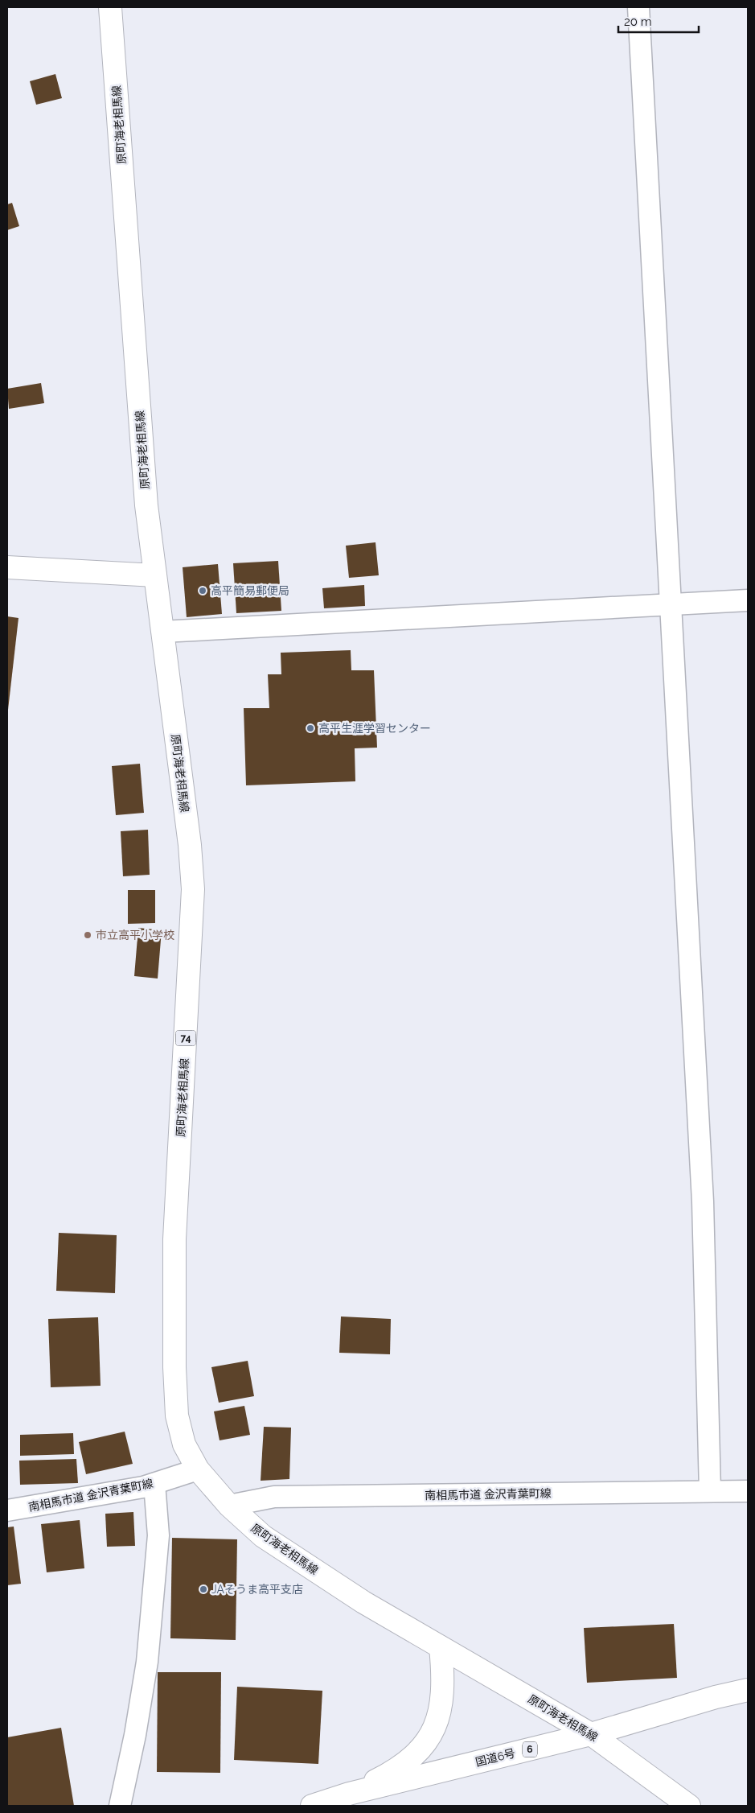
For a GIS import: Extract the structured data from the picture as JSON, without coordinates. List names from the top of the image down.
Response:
{
  "streets": {
    "main road": [
      "原町海老相馬線",
      "74",
      "6",
      "国道6号"
    ],
    "street": ["南相馬市道 金沢青葉町線"]
  },
  "crossings": [
    ["原町海老相馬線", "南相馬市道 金沢青葉町線"],
    ["原町海老相馬線", "国道6号"]
  ],
  "places": [
    "高平簡易郵便局",
    "高平生涯学習センター",
    "市立高平小学校",
    "JAそうま高平支店"
  ],
  "scale_bar": "20 m"
}
